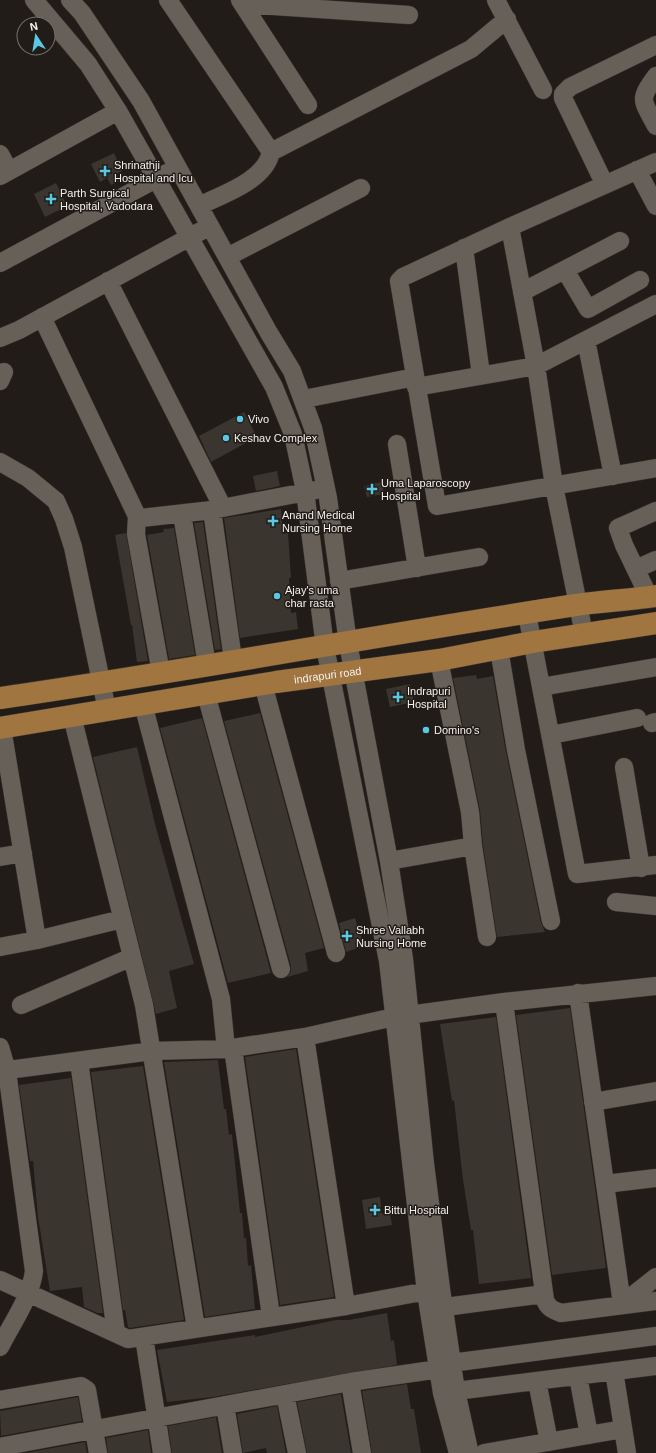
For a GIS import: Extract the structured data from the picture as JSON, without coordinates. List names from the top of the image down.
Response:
{
  "streets": {
    "main road": ["indrapuri road"]
  },
  "places": {
    "health": [
      "Shrinathji Hospital and Icu",
      "Parth Surgical Hospital, Vadodara",
      "Uma Laparoscopy Hospital",
      "Anand Medical Nursing Home",
      "Indrapuri Hospital",
      "Shree Vallabh Nursing Home",
      "Bittu Hospital"
    ],
    "other": [
      "Vivo",
      "Keshav Complex",
      "Ajay's uma char rasta",
      "Domino's"
    ]
  },
  "north": "top"
}
